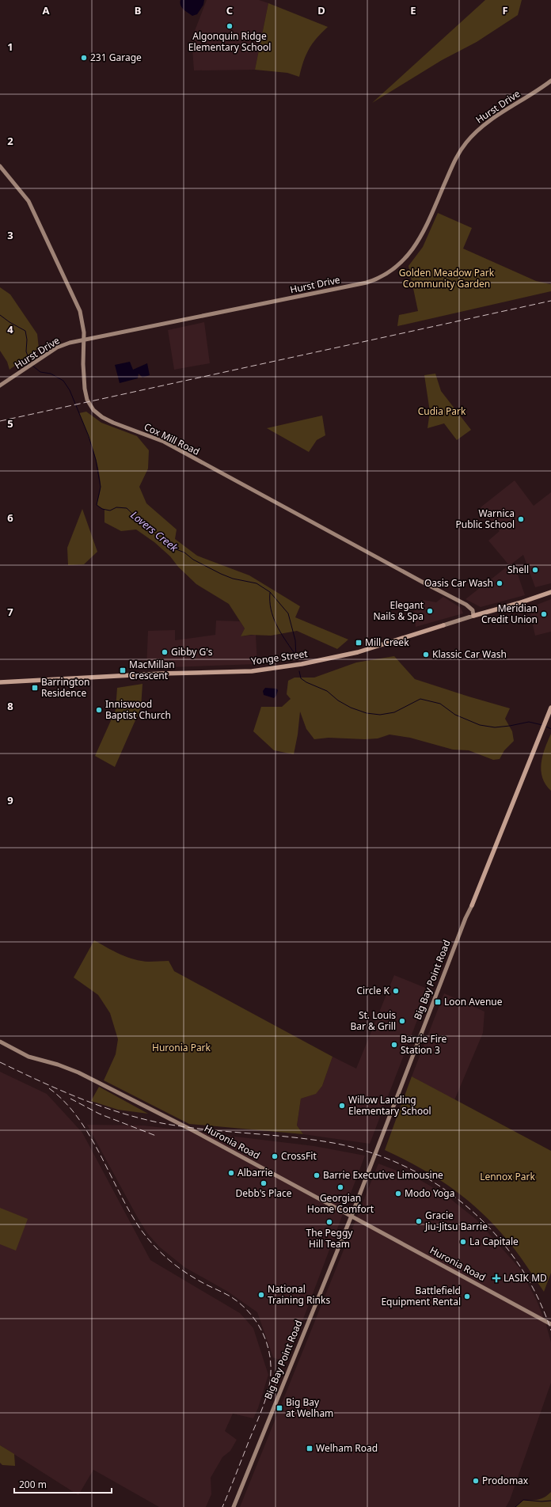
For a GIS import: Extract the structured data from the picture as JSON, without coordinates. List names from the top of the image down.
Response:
{
  "streets": {
    "main road": ["Yonge Street", "Big Bay Point Road"],
    "street": ["Hurst Drive", "Cox Mill Road", "Huronia Road"]
  },
  "crossings": [
    ["Hurst Drive", "Cox Mill Road"],
    ["Cox Mill Road", "Yonge Street"],
    ["Big Bay Point Road", "Huronia Road"]
  ],
  "water": ["Lovers Creek"],
  "parks": [
    "Golden Meadow Park Community Garden",
    "Cudia Park",
    "Huronia Park",
    "Lennox Park"
  ],
  "places": {
    "other": [
      "Algonquin Ridge Elementary School",
      "231 Garage",
      "Warnica Public School",
      "Shell",
      "Oasis Car Wash",
      "Elegant Nails & Spa",
      "Meridian Credit Union",
      "Gibby G's",
      "Klassic Car Wash",
      "Inniswood Baptist Church",
      "Circle K",
      "St. Louis Bar & Grill",
      "Barrie Fire Station 3",
      "Willow Landing Elementary School",
      "CrossFit",
      "Albarrie",
      "Barrie Executive Limousine",
      "Debb's Place",
      "Georgian Home Comfort",
      "Modo Yoga",
      "Gracie Jiu-Jitsu Barrie",
      "The Peggy Hill Team",
      "La Capitale",
      "National Training Rinks",
      "Battlefield Equipment Rental",
      "Prodomax"
    ],
    "transit": [
      "Mill Creek",
      "MacMillan Crescent",
      "Barrington Residence",
      "Loon Avenue",
      "Big Bay at Welham",
      "Welham Road"
    ],
    "health": ["LASIK MD"]
  },
  "scale_bar": "200 m",
  "grid": {
    "columns": [
      "A",
      "B",
      "C",
      "D",
      "E",
      "F"
    ],
    "rows": [
      "1",
      "2",
      "3",
      "4",
      "5",
      "6",
      "7",
      "8",
      "9"
    ]
  }
}
